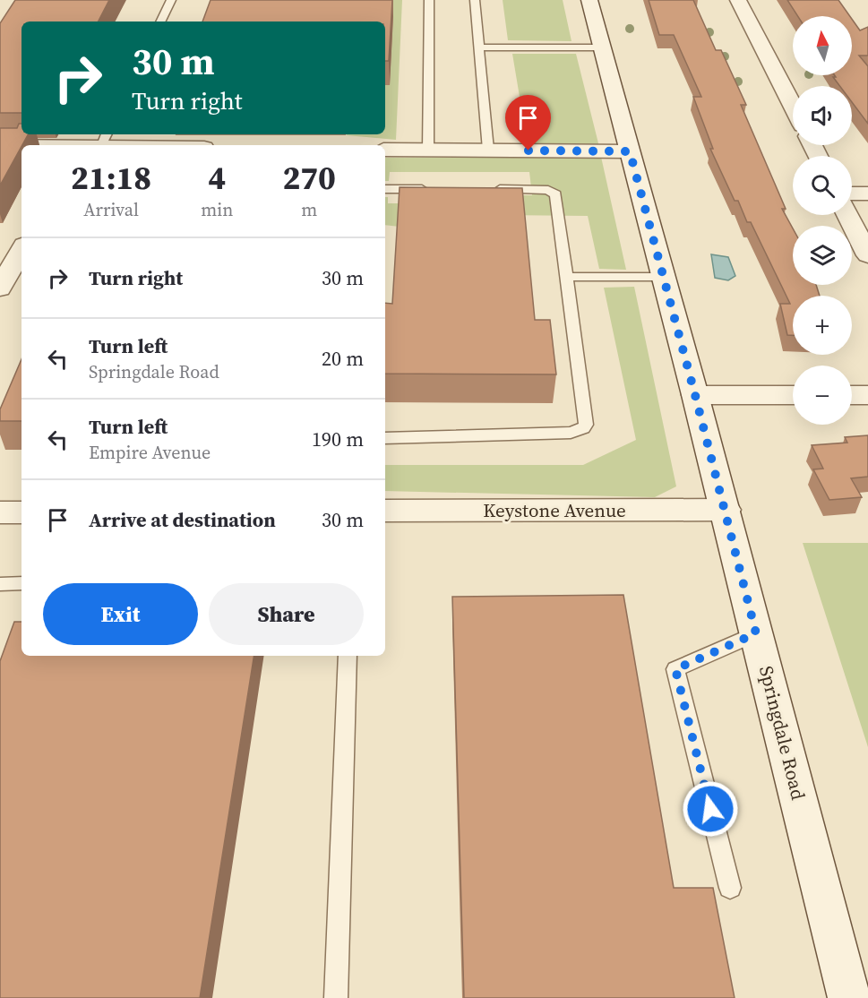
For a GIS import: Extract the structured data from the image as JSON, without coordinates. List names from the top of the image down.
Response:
{
  "streets": {
    "street": ["Keystone Avenue", "Springdale Road"]
  },
  "crossings": [
    ["Keystone Avenue", "Springdale Road"]
  ],
  "north": "top",
  "page": {
    "map_buttons": ["+", "−"],
    "turn": ["30 m", "Turn right"],
    "eta": [
      "21:18",
      "Arrival",
      "4",
      "min",
      "270",
      "m"
    ],
    "list": [
      {
        "name": "Turn right",
        "value": "30 m"
      },
      {
        "name": "Turn left",
        "note": "Springdale Road",
        "value": "20 m"
      },
      {
        "name": "Turn left",
        "note": "Empire Avenue",
        "value": "190 m"
      },
      {
        "name": "Arrive at destination",
        "value": "30 m"
      }
    ],
    "buttons": ["Exit", "Share"]
  }
}
